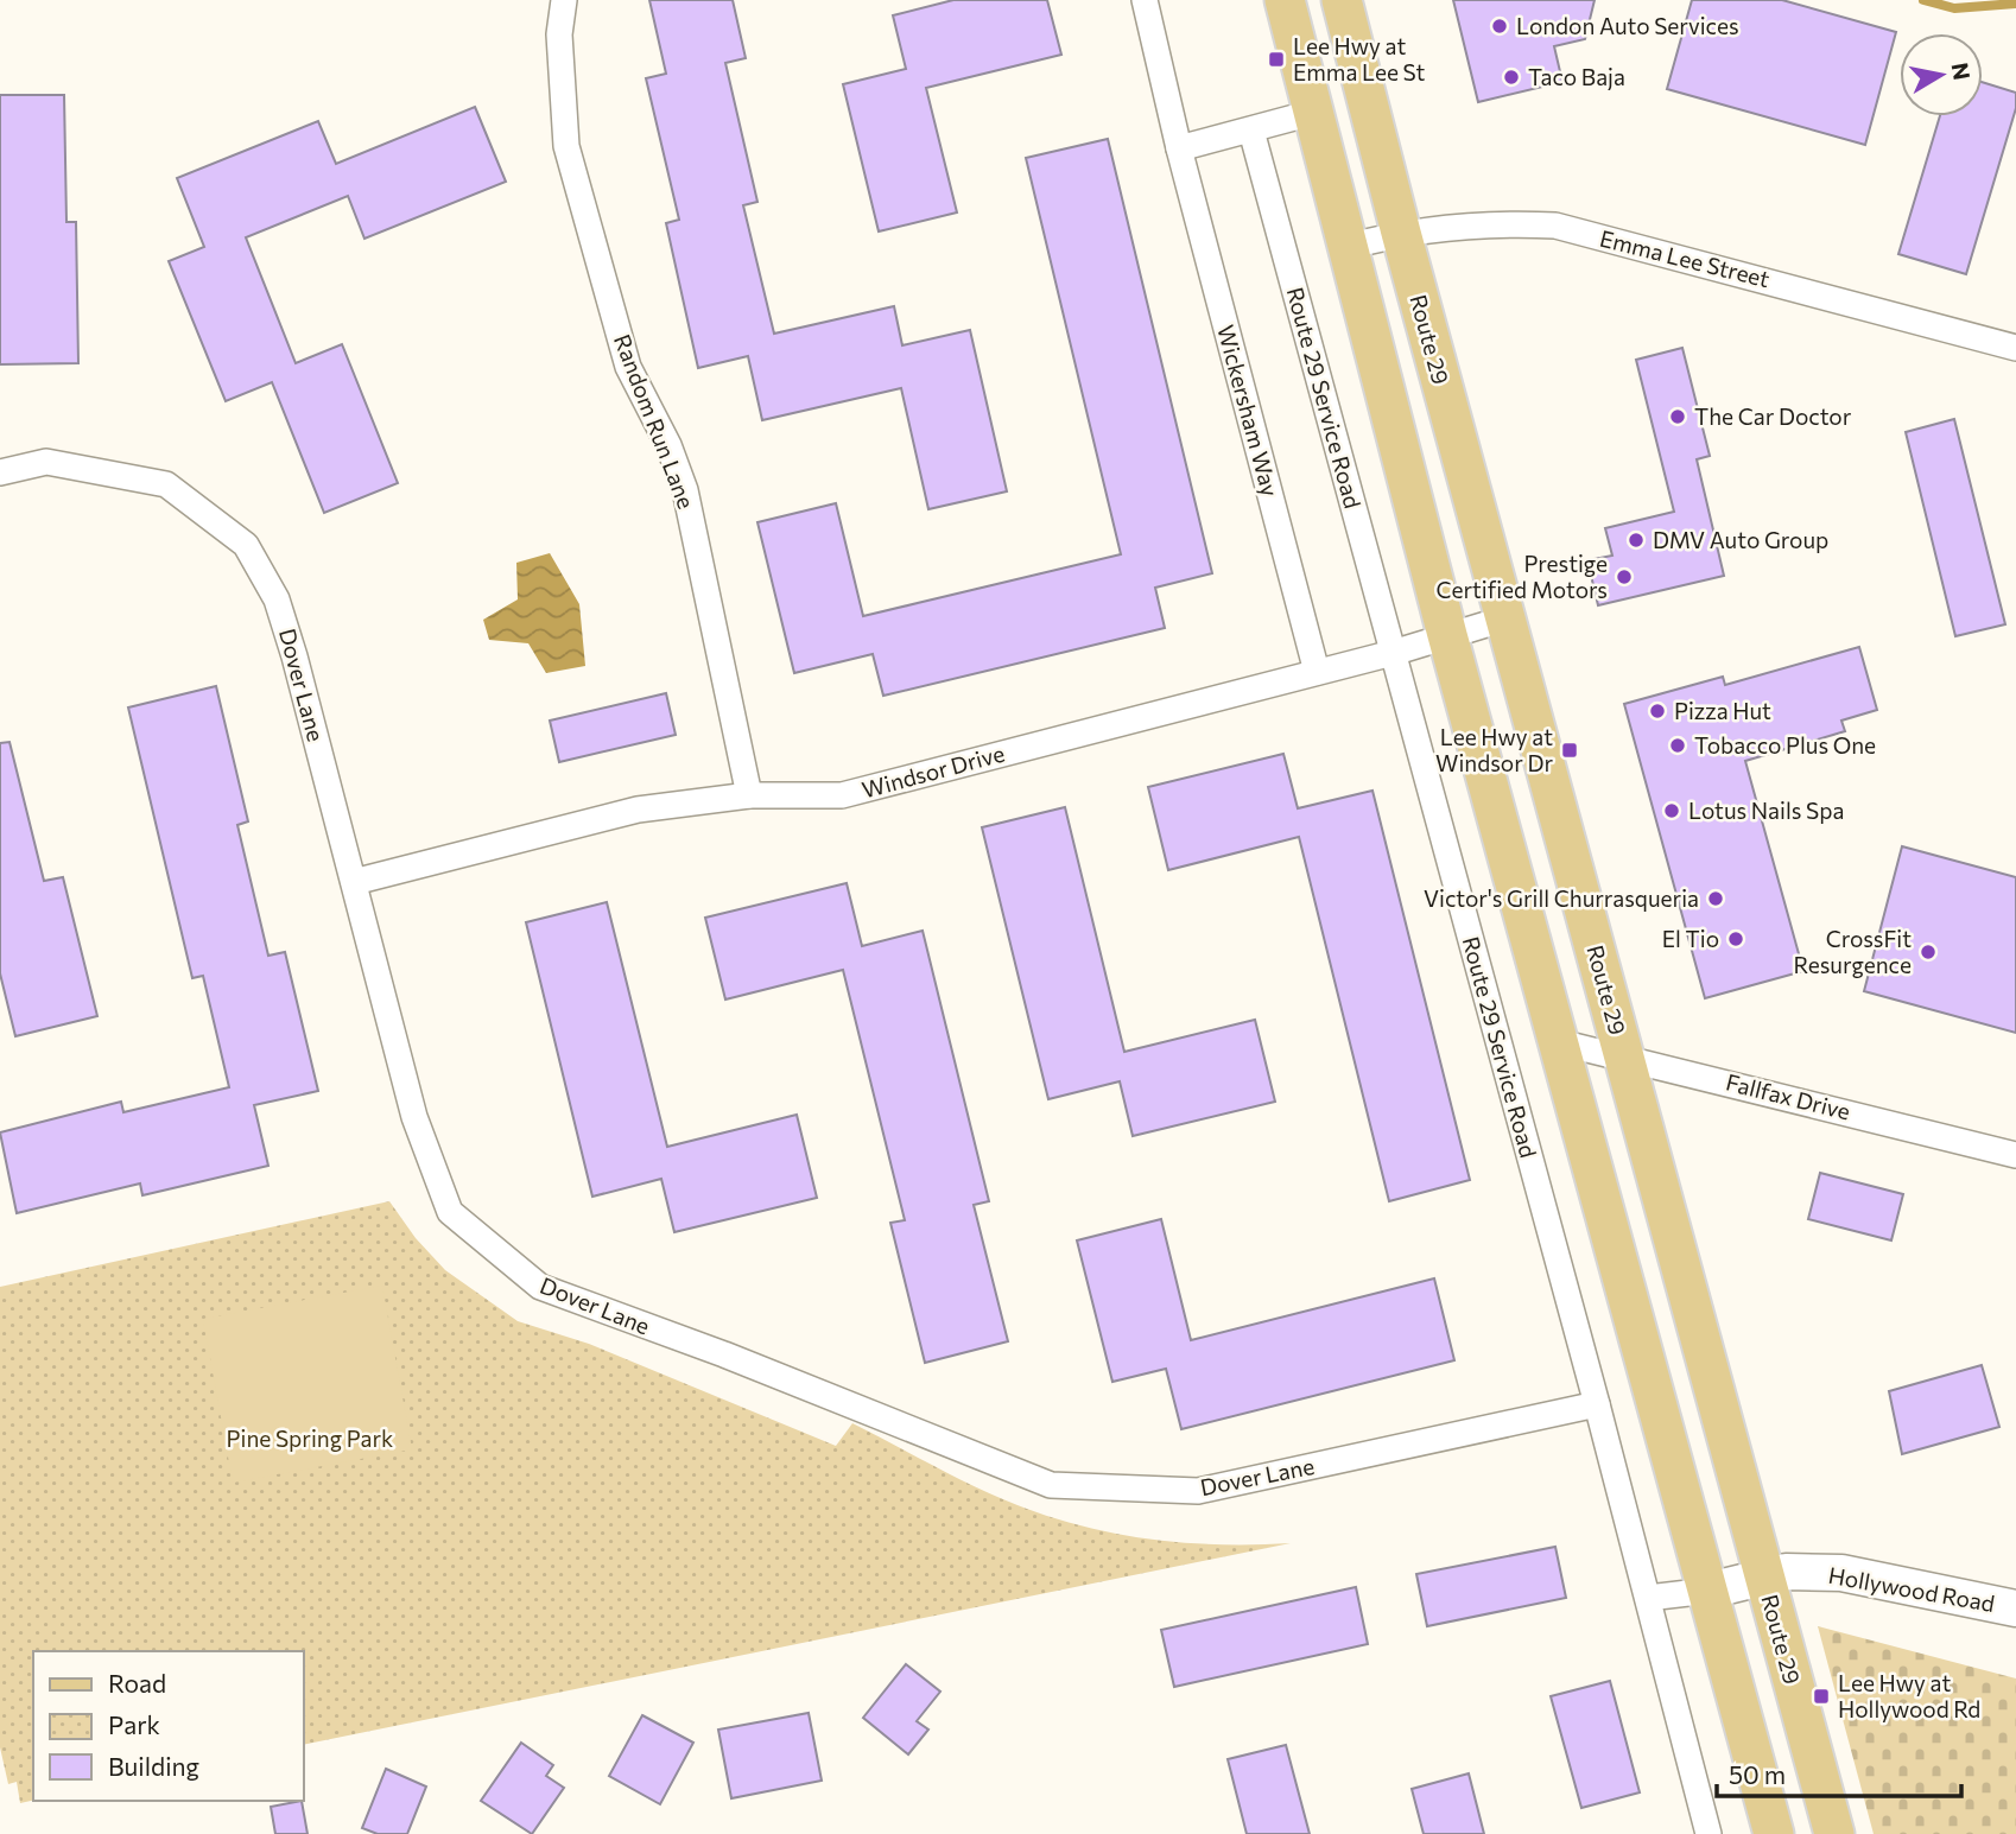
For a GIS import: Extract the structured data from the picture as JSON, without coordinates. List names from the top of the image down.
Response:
{
  "streets": {
    "main road": ["Route 29"],
    "street": [
      "Emma Lee Street",
      "Route 29 Service Road",
      "Wickersham Way",
      "Random Run Lane",
      "Dover Lane",
      "Windsor Drive",
      "Fallfax Drive",
      "Hollywood Road"
    ]
  },
  "crossings": [
    ["Emma Lee Street", "Route 29"],
    ["Route 29", "Windsor Drive"],
    ["Route 29", "Fallfax Drive"],
    ["Route 29", "Hollywood Road"],
    ["Route 29 Service Road", "Dover Lane"],
    ["Route 29 Service Road", "Windsor Drive"],
    ["Wickersham Way", "Windsor Drive"],
    ["Random Run Lane", "Windsor Drive"],
    ["Dover Lane", "Windsor Drive"]
  ],
  "parks": ["Pine Spring Park"],
  "places": {
    "other": [
      "London Auto Services",
      "Taco Baja",
      "The Car Doctor",
      "DMV Auto Group",
      "Prestige Certified Motors",
      "Pizza Hut",
      "Tobacco Plus One",
      "Lotus Nails Spa",
      "Victor's Grill Churrasqueria",
      "El Tio",
      "CrossFit Resurgence"
    ],
    "transit": ["Lee Hwy at Emma Lee St", "Lee Hwy at Windsor Dr", "Lee Hwy at Hollywood Rd"]
  },
  "legend": ["Road", "Park", "Building"],
  "scale_bar": "50 m",
  "north": "right"
}
